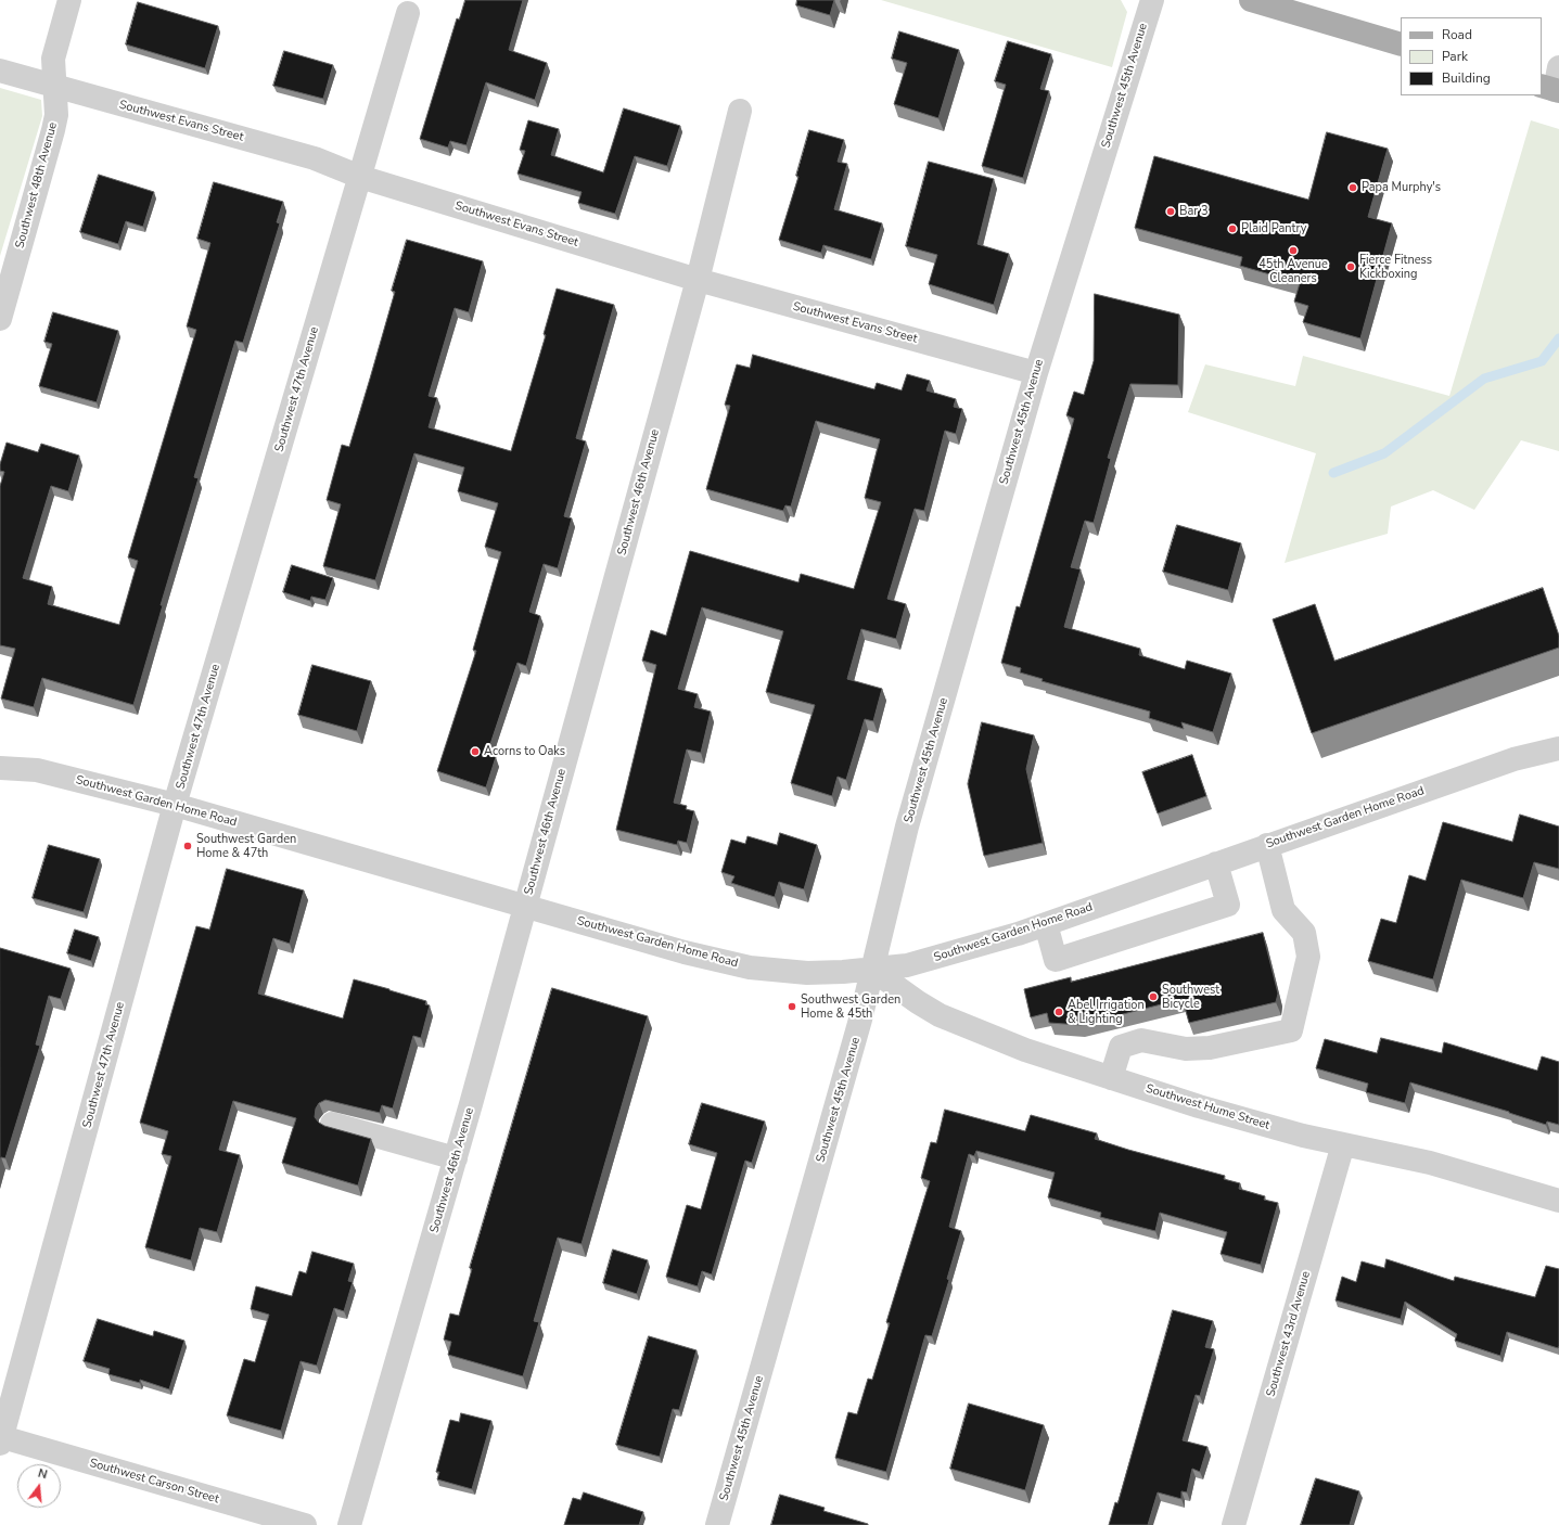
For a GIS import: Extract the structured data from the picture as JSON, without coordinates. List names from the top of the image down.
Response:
{
  "streets": {
    "street": [
      "Southwest 45th Avenue",
      "Southwest Evans Street",
      "Southwest 48th Avenue",
      "Southwest 47th Avenue",
      "Southwest 46th Avenue",
      "Southwest Garden Home Road",
      "Southwest Hume Street",
      "Southwest 43rd Avenue",
      "Southwest Carson Street"
    ]
  },
  "crossings": [
    ["Southwest 45th Avenue", "Southwest Evans Street"],
    ["Southwest 45th Avenue", "Southwest Garden Home Road"],
    ["Southwest 45th Avenue", "Southwest Hume Street"],
    ["Southwest Evans Street", "Southwest 48th Avenue"],
    ["Southwest Evans Street", "Southwest 47th Avenue"],
    ["Southwest Evans Street", "Southwest 46th Avenue"],
    ["Southwest 47th Avenue", "Southwest Garden Home Road"],
    ["Southwest 47th Avenue", "Southwest Carson Street"],
    ["Southwest 46th Avenue", "Southwest Garden Home Road"],
    ["Southwest Garden Home Road", "Southwest Hume Street"],
    ["Southwest Hume Street", "Southwest 43rd Avenue"]
  ],
  "places": [
    "Papa Murphy's",
    "Bar 3",
    "Plaid Pantry",
    "45th Avenue Cleaners",
    "Fierce Fitness Kickboxing",
    "Acorns to Oaks",
    "Southwest Garden Home & 47th",
    "Southwest Bicycle",
    "Southwest Garden Home & 45th",
    "Abel Irrigation & Lighting"
  ],
  "legend": ["Road", "Park", "Building"],
  "north": "top"
}
